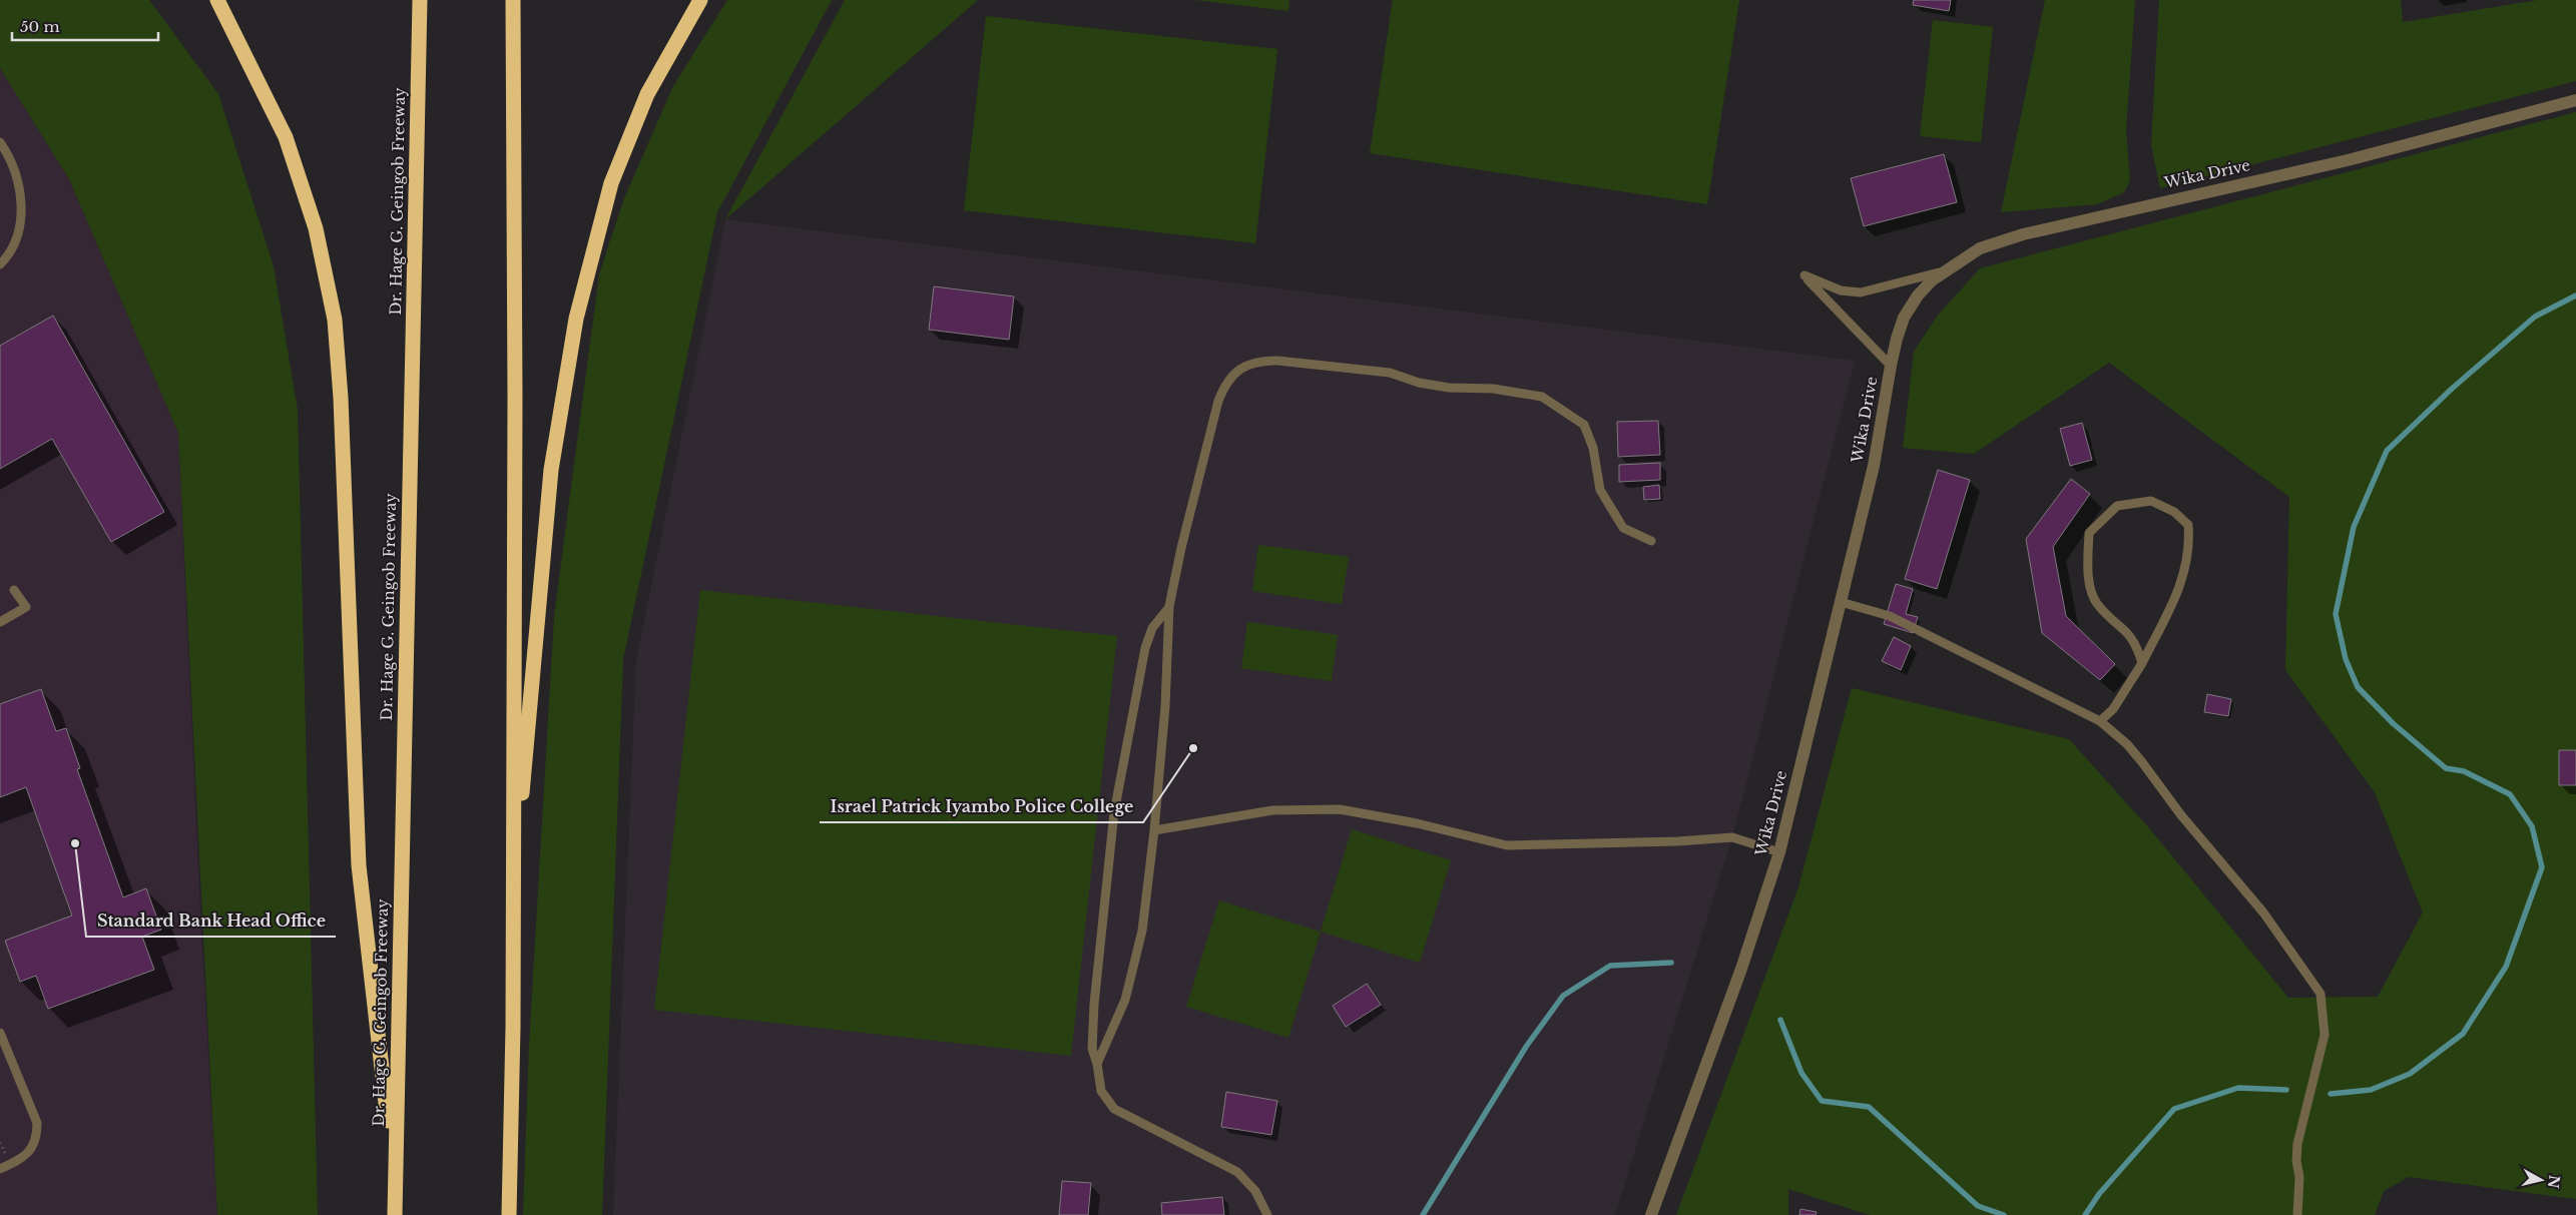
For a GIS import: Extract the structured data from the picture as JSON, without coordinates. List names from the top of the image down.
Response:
{
  "streets": {
    "highway": ["Dr. Hage G. Geingob Freeway"],
    "street": ["Wika Drive"]
  },
  "places": ["Israel Patrick Iyambo Police College", "Standard Bank Head Office"],
  "scale_bar": "50 m",
  "north": "right"
}
